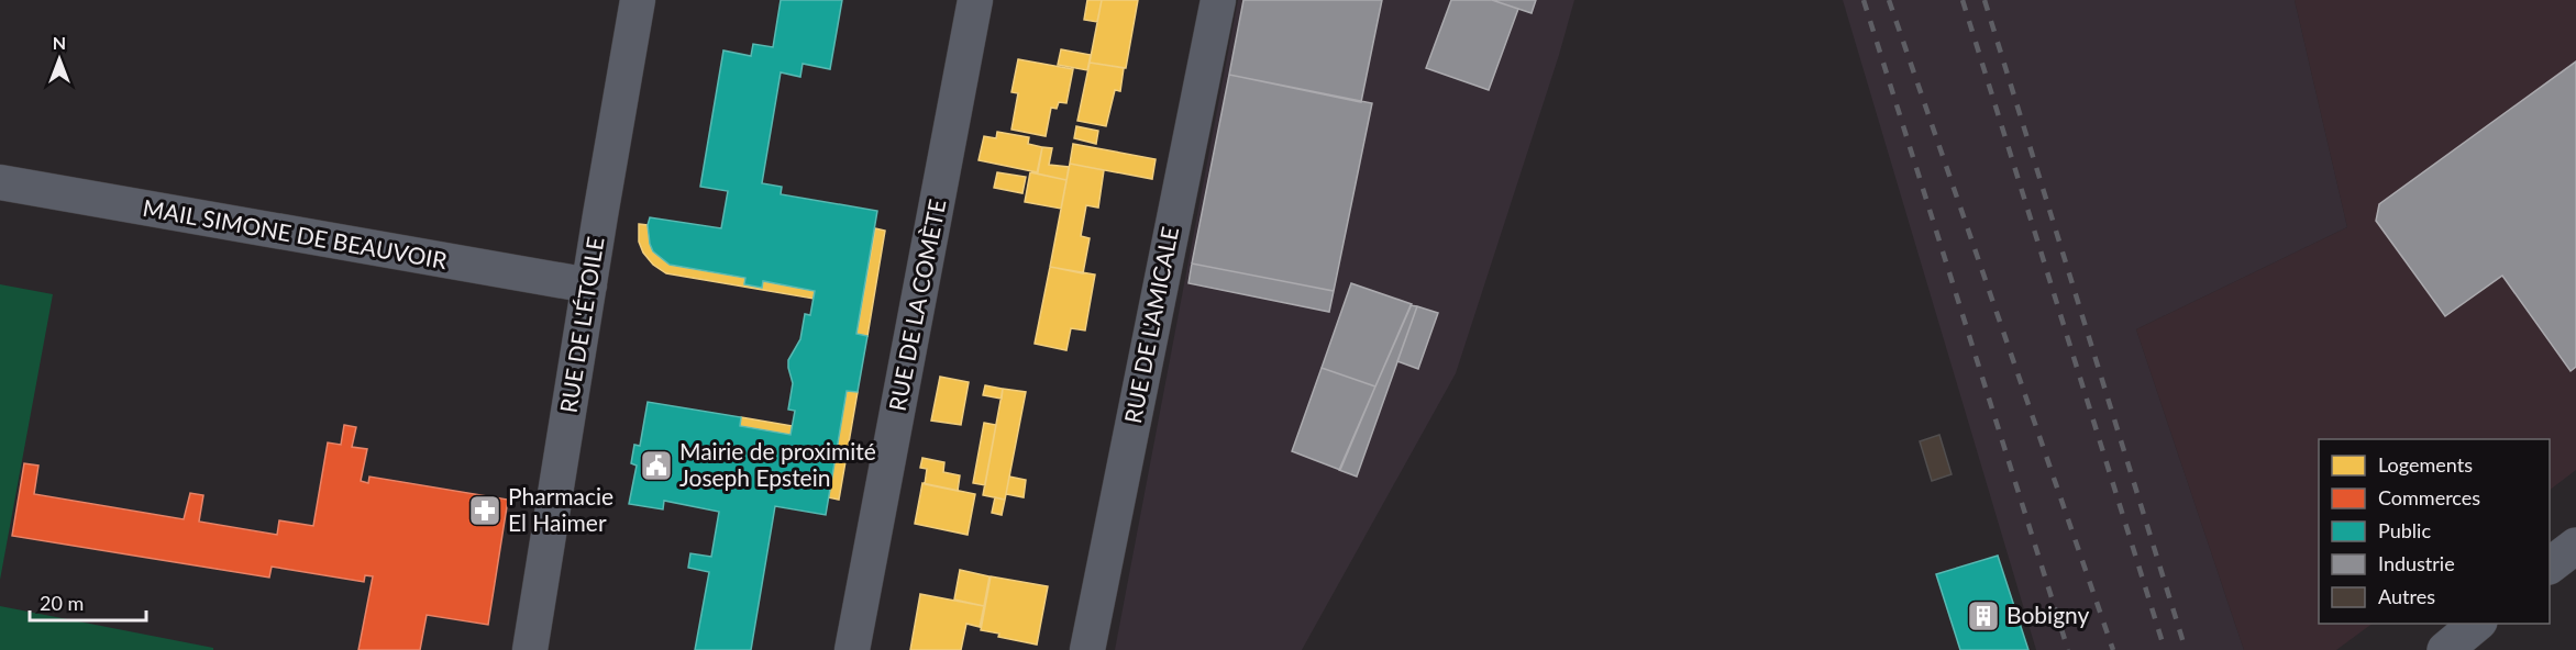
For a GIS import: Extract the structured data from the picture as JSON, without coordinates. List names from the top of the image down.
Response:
{
  "streets": {
    "street": [
      "MAIL SIMONE DE BEAUVOIR",
      "RUE DE LA COMÈTE",
      "RUE DE L'ÉTOILE",
      "RUE DE L'AMICALE"
    ]
  },
  "crossings": [
    ["MAIL SIMONE DE BEAUVOIR", "RUE DE L'ÉTOILE"]
  ],
  "places": {
    "public building": ["Mairie de proximité Joseph Epstein"],
    "pharmacy": ["Pharmacie El Haimer"],
    "building": ["Bobigny"]
  },
  "legend": [
    "Logements",
    "Commerces",
    "Public",
    "Industrie",
    "Autres"
  ],
  "scale_bar": "20 m",
  "north": "top"
}
